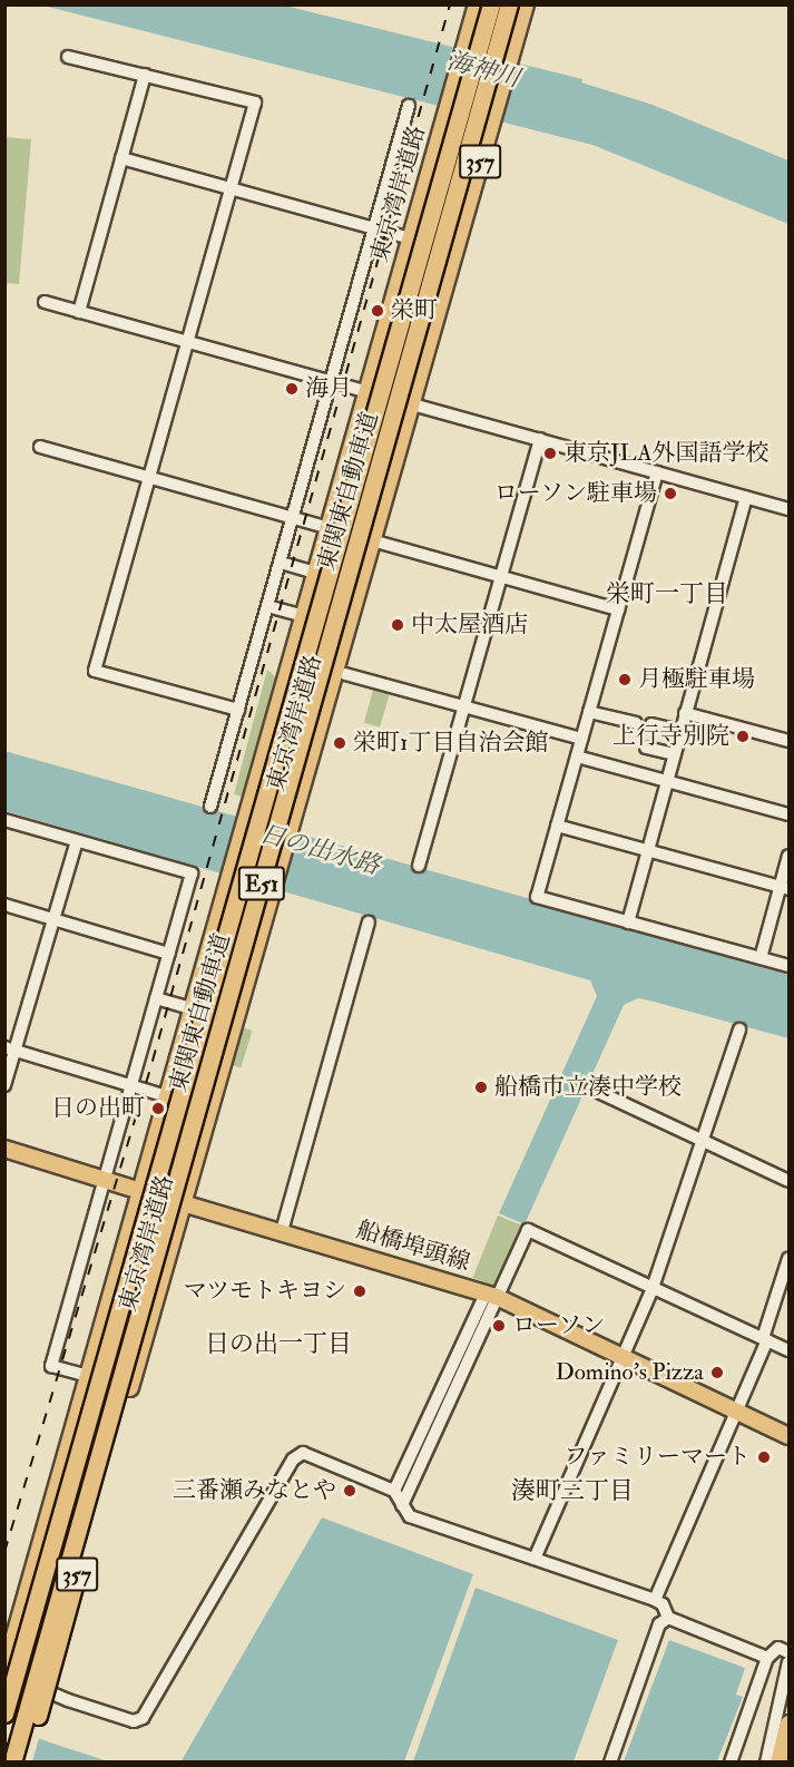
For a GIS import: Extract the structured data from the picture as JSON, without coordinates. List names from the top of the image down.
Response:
{
  "streets": {
    "highway": [
      "357",
      "東京湾岸道路",
      "東関東自動車道",
      "E51"
    ],
    "main road": ["船橋埠頭線"]
  },
  "crossings": [
    ["東京湾岸道路", "船橋埠頭線"]
  ],
  "districts": ["栄町一丁目", "日の出一丁目", "湊町三丁目"],
  "water": ["海神川", "日の出水路"],
  "places": [
    "栄町",
    "海月",
    "東京JLA外国語学校",
    "ローソン駐車場",
    "中太屋酒店",
    "月極駐車場",
    "上行寺別院",
    "栄町1丁目自治会館",
    "船橋市立湊中学校",
    "日の出町",
    "マツモトキヨシ",
    "ローソン",
    "Domino's Pizza",
    "ファミリーマート",
    "三番瀬みなとや"
  ]
}
